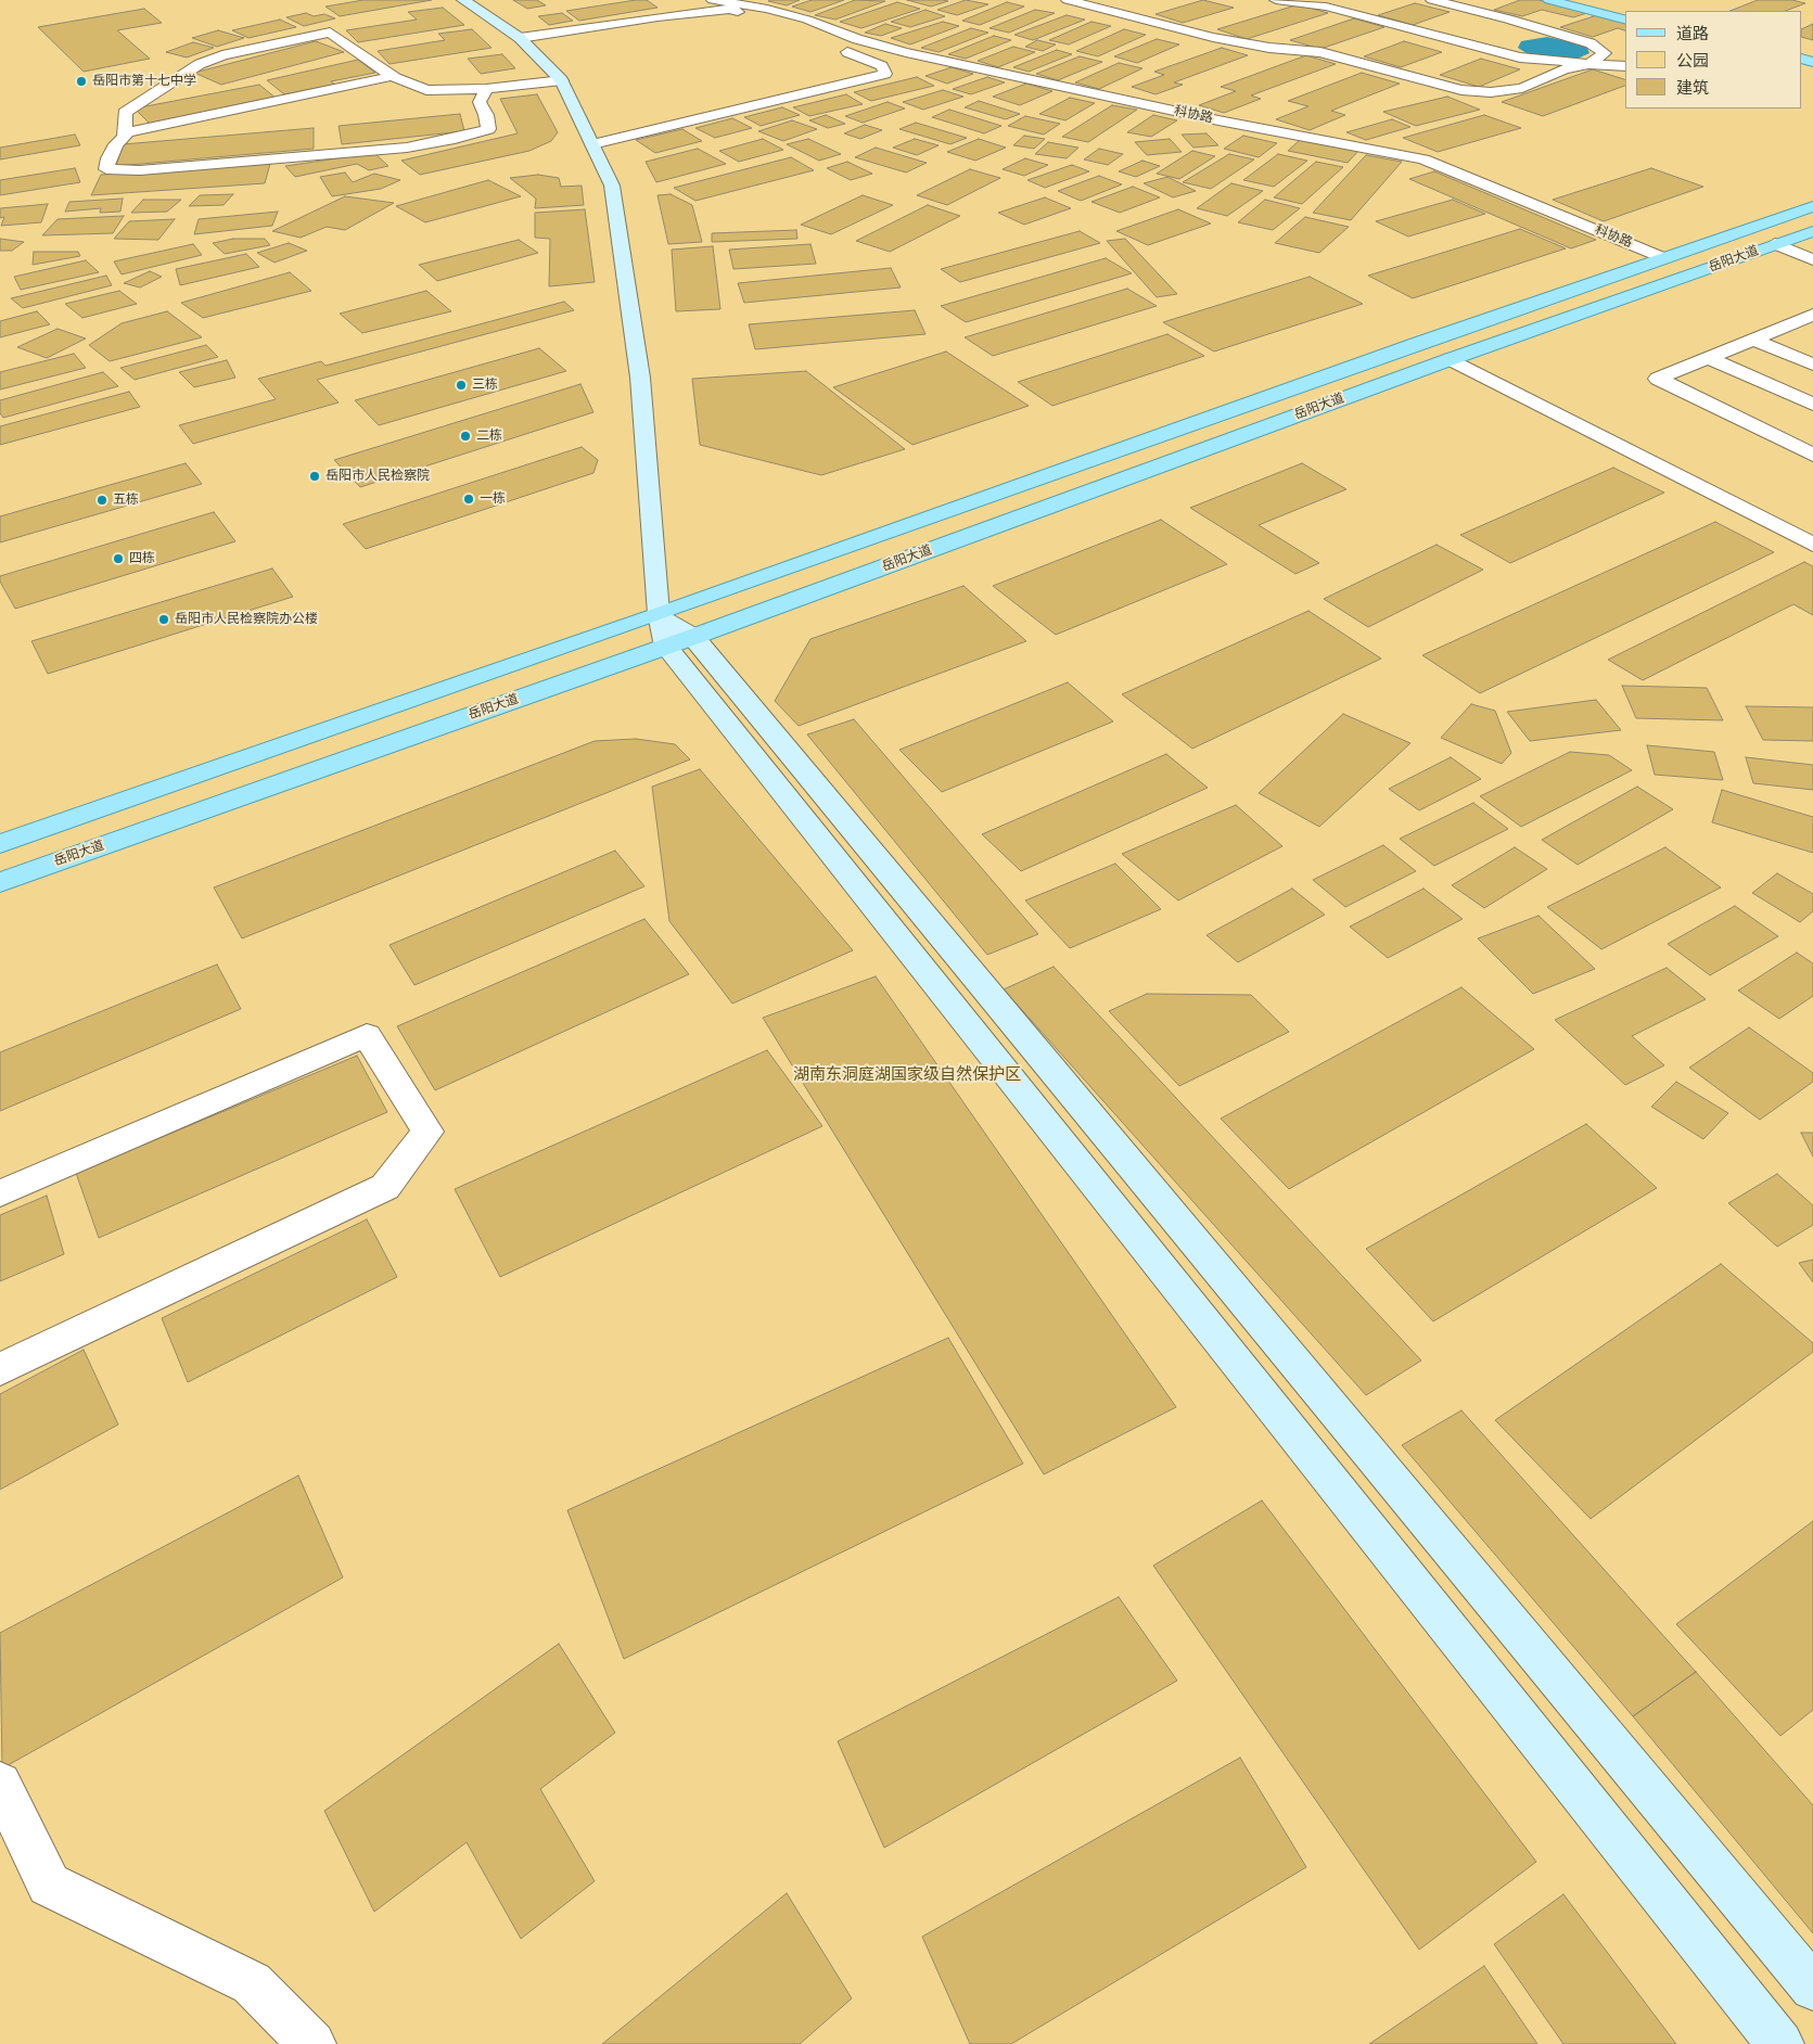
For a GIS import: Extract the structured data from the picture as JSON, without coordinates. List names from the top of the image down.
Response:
{
  "streets": {
    "main road": ["岳阳大道"],
    "street": ["科协路"]
  },
  "crossings": [
    ["科协路", "岳阳大道"]
  ],
  "parks": ["湖南东洞庭湖国家级自然保护区"],
  "places": [
    "岳阳市第十七中学",
    "三栋",
    "二栋",
    "岳阳市人民检察院",
    "一栋",
    "五栋",
    "四栋",
    "岳阳市人民检察院办公楼"
  ],
  "legend": ["道路", "公园", "建筑"]
}
